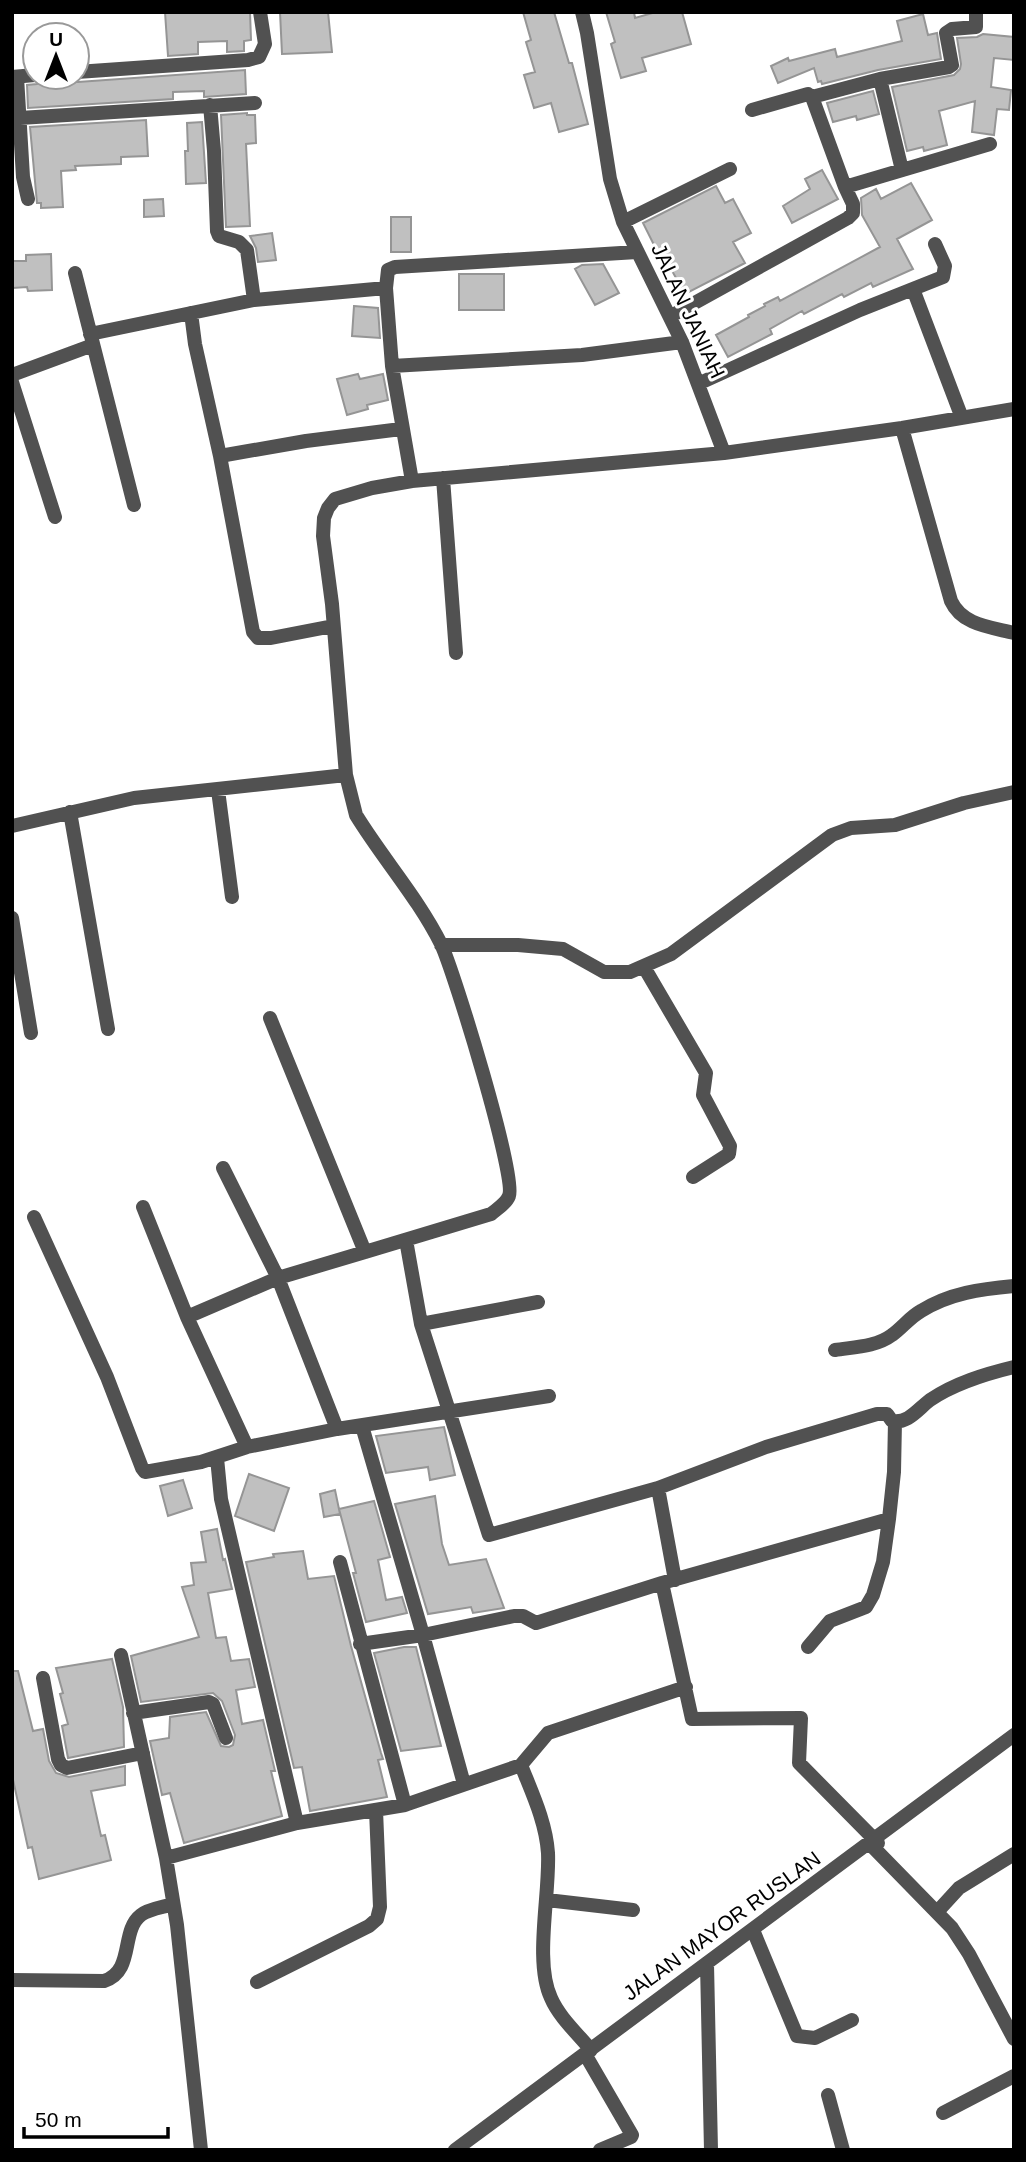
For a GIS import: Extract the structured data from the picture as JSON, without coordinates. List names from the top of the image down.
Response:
{
  "streets": {
    "street": ["JALAN JANIAH", "JALAN MAYOR RUSLAN"]
  },
  "scale_bar": "50 m",
  "north": "top"
}
